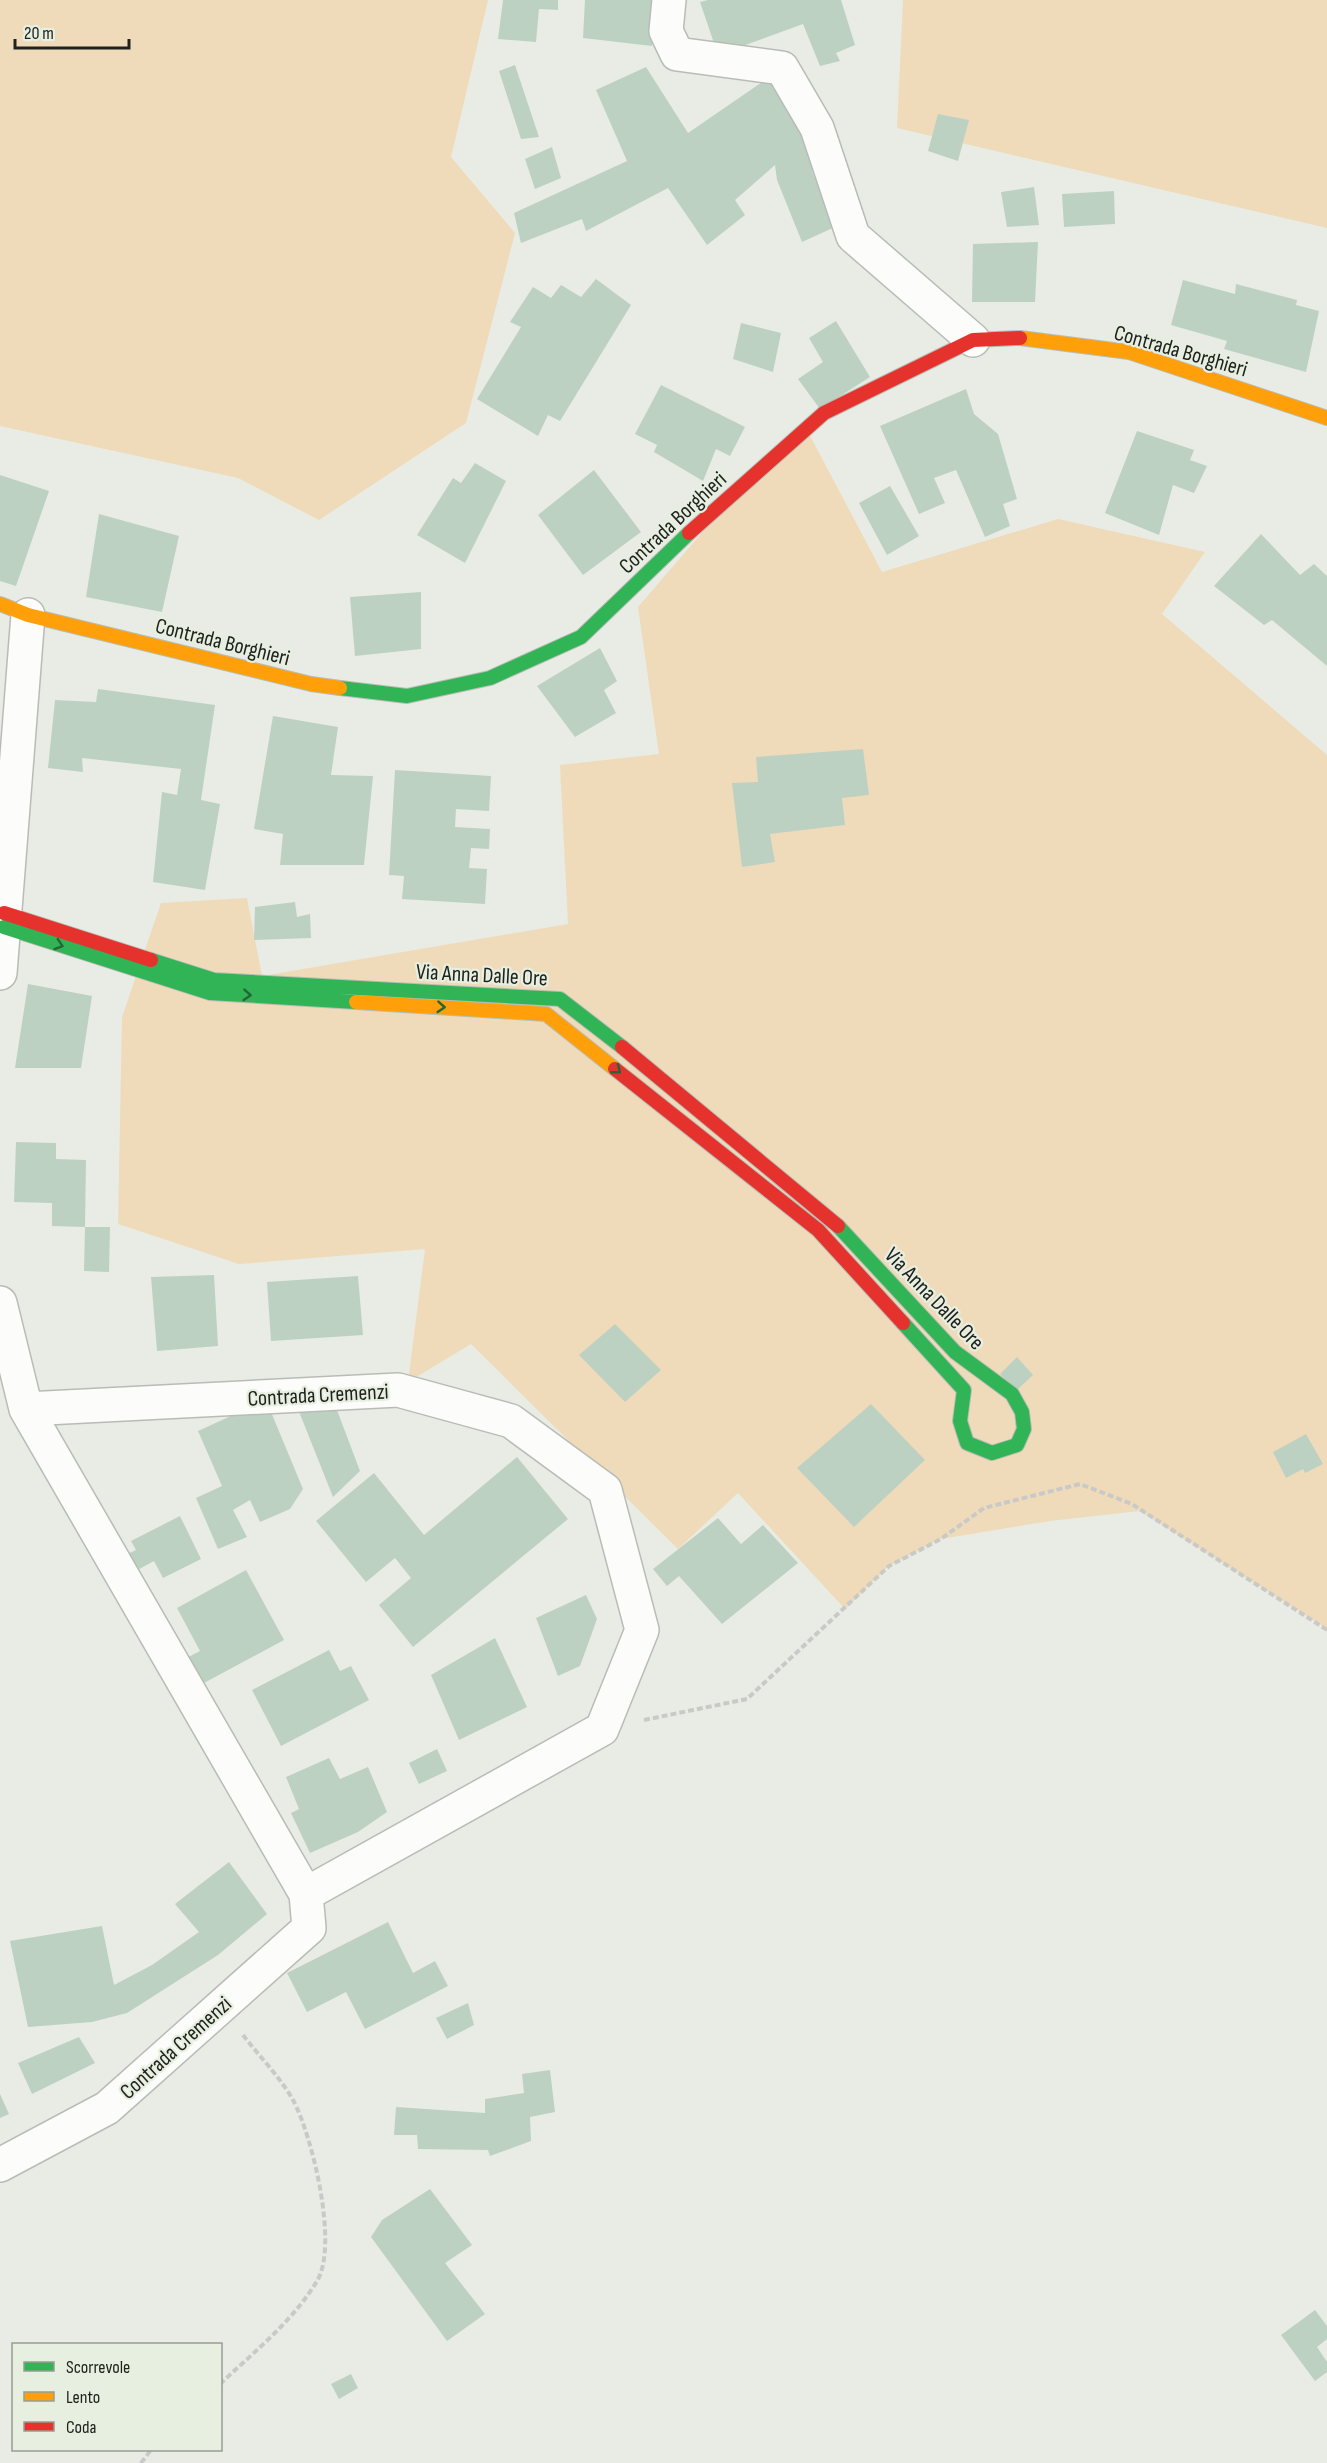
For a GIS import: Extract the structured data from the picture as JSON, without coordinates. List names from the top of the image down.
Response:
{
  "streets": {
    "street": ["Contrada Borghieri", "Via Anna Dalle Ore", "Contrada Cremenzi"]
  },
  "legend": ["Scorrevole", "Lento", "Coda"],
  "scale_bar": "20 m"
}
